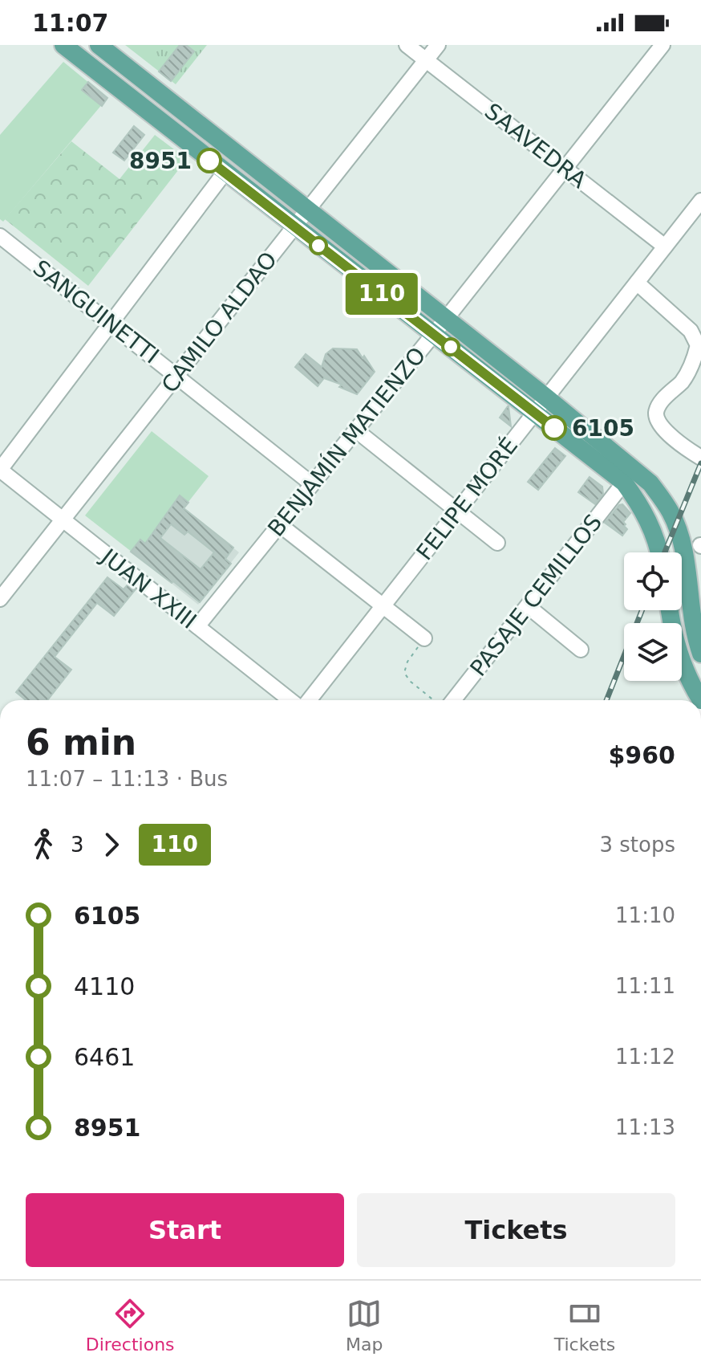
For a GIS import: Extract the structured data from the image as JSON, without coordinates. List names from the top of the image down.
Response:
{
  "streets": {
    "street": [
      "SAAVEDRA",
      "SANGUINETTI",
      "CAMILO ALDAO",
      "BENJAMÍN MATIENZO",
      "FELIPE MORÉ",
      "JUAN XXIII",
      "PASAJE CEMILLOS"
    ]
  },
  "crossings": [
    ["SAAVEDRA", "CAMILO ALDAO"],
    ["SAAVEDRA", "BENJAMÍN MATIENZO"],
    ["SAAVEDRA", "FELIPE MORÉ"],
    ["SANGUINETTI", "CAMILO ALDAO"],
    ["SANGUINETTI", "BENJAMÍN MATIENZO"],
    ["CAMILO ALDAO", "JUAN XXIII"],
    ["BENJAMÍN MATIENZO", "JUAN XXIII"]
  ],
  "places": ["8951", "6105"],
  "lines": ["bus line 110"],
  "page": {
    "status": "11:07",
    "on_map": "110",
    "heading": ["6 min", "11:07 – 11:13 · Bus", "$960"],
    "legs": ["3", "110", "3 stops"],
    "list": [
      {
        "name": "6105",
        "value": "11:10"
      },
      {
        "name": "4110",
        "value": "11:11"
      },
      {
        "name": "6461",
        "value": "11:12"
      },
      {
        "name": "8951",
        "value": "11:13"
      }
    ],
    "buttons": ["Start", "Tickets"],
    "tabs": ["Directions", "Map", "Tickets"]
  }
}
